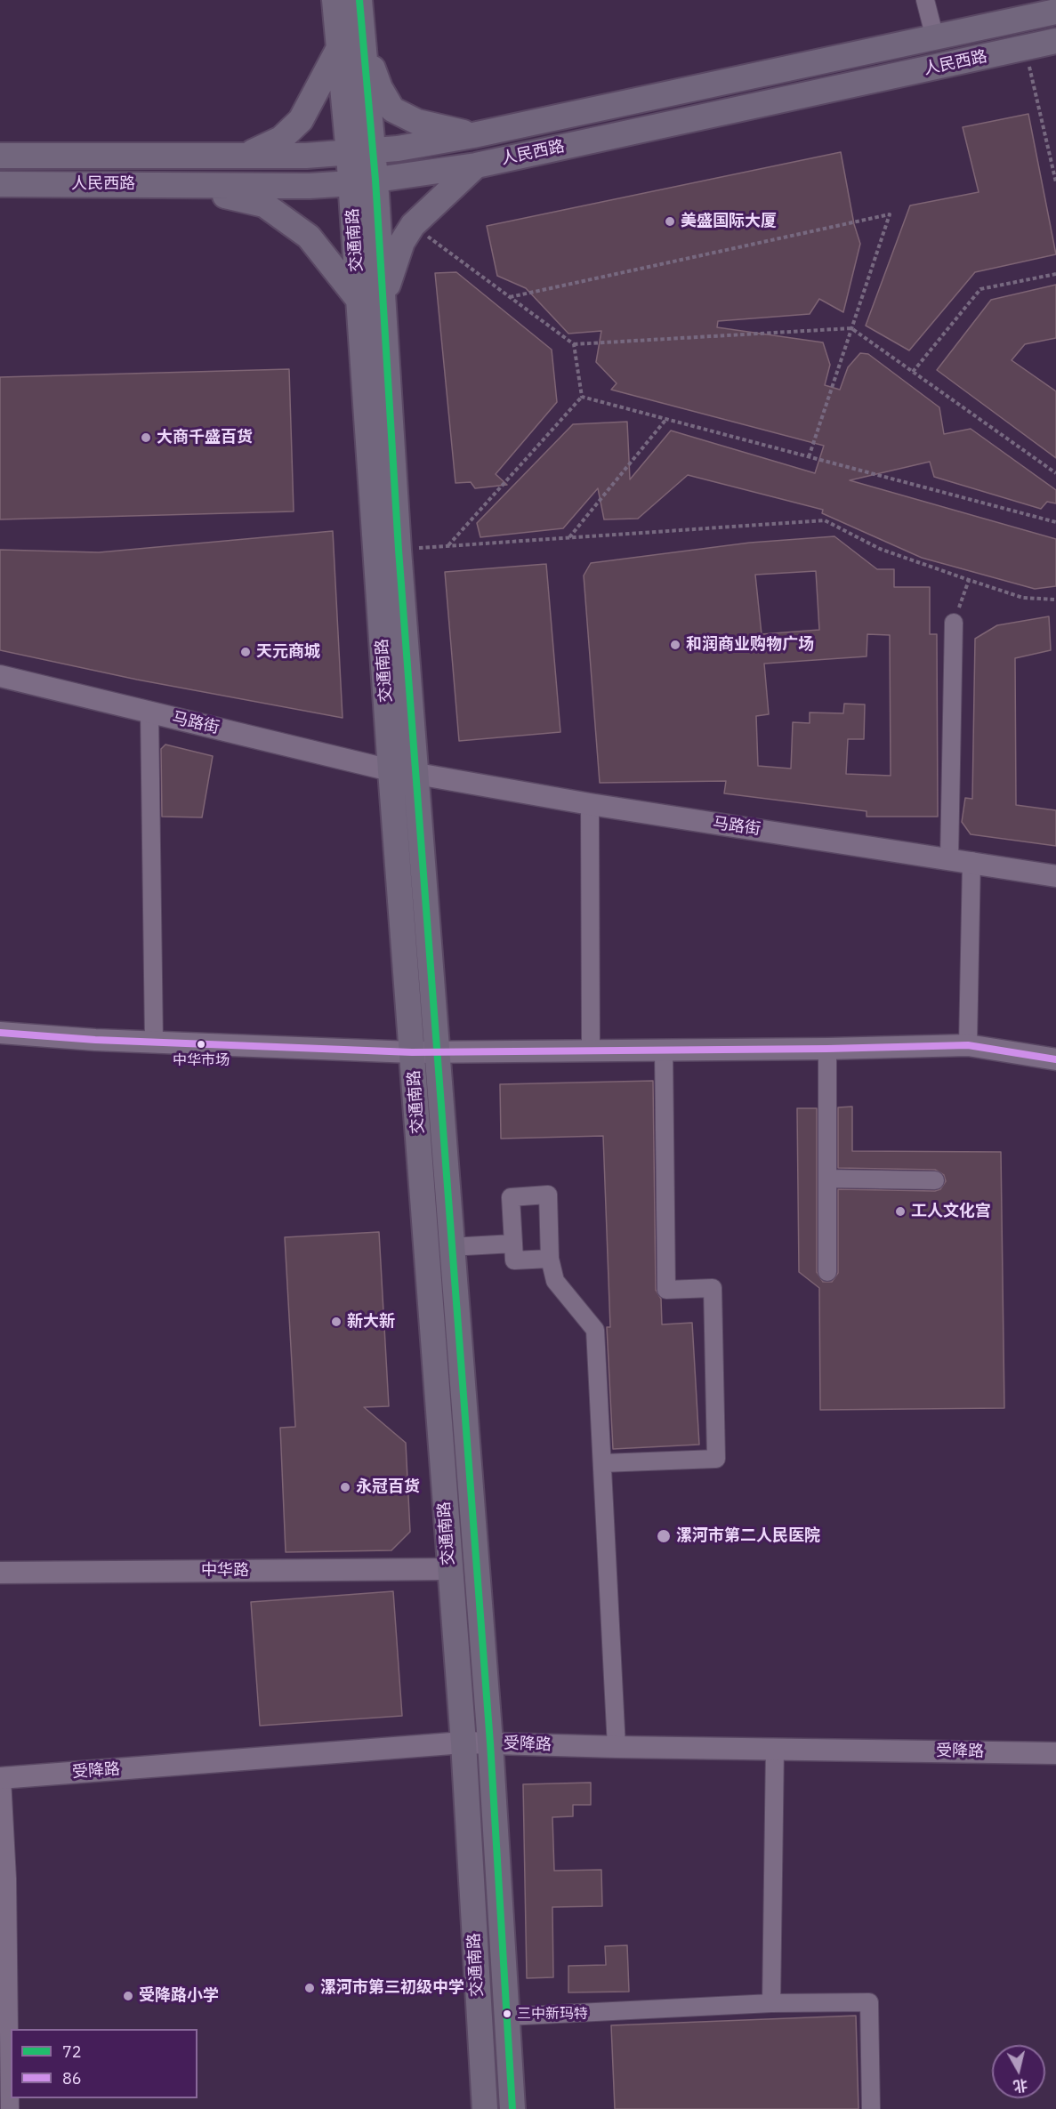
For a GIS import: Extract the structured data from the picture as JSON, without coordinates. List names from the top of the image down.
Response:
{
  "streets": {
    "main road": ["人民西路", "交通南路"],
    "street": ["马路街", "中华路", "受降路"]
  },
  "crossings": [
    ["人民西路", "交通南路"],
    ["交通南路", "马路街"],
    ["交通南路", "中华路"],
    ["交通南路", "受降路"]
  ],
  "places": [
    "美盛国际大厦",
    "大商千盛百货",
    "和润商业购物广场",
    "天元商城",
    "中华市场",
    "工人文化宫",
    "新大新",
    "永冠百货",
    "漯河市第二人民医院",
    "漯河市第三初级中学",
    "受降路小学",
    "三中新玛特"
  ],
  "lines": ["transit line 72", "transit line 86"],
  "legend": ["72", "86"],
  "north": "bottom"
}
